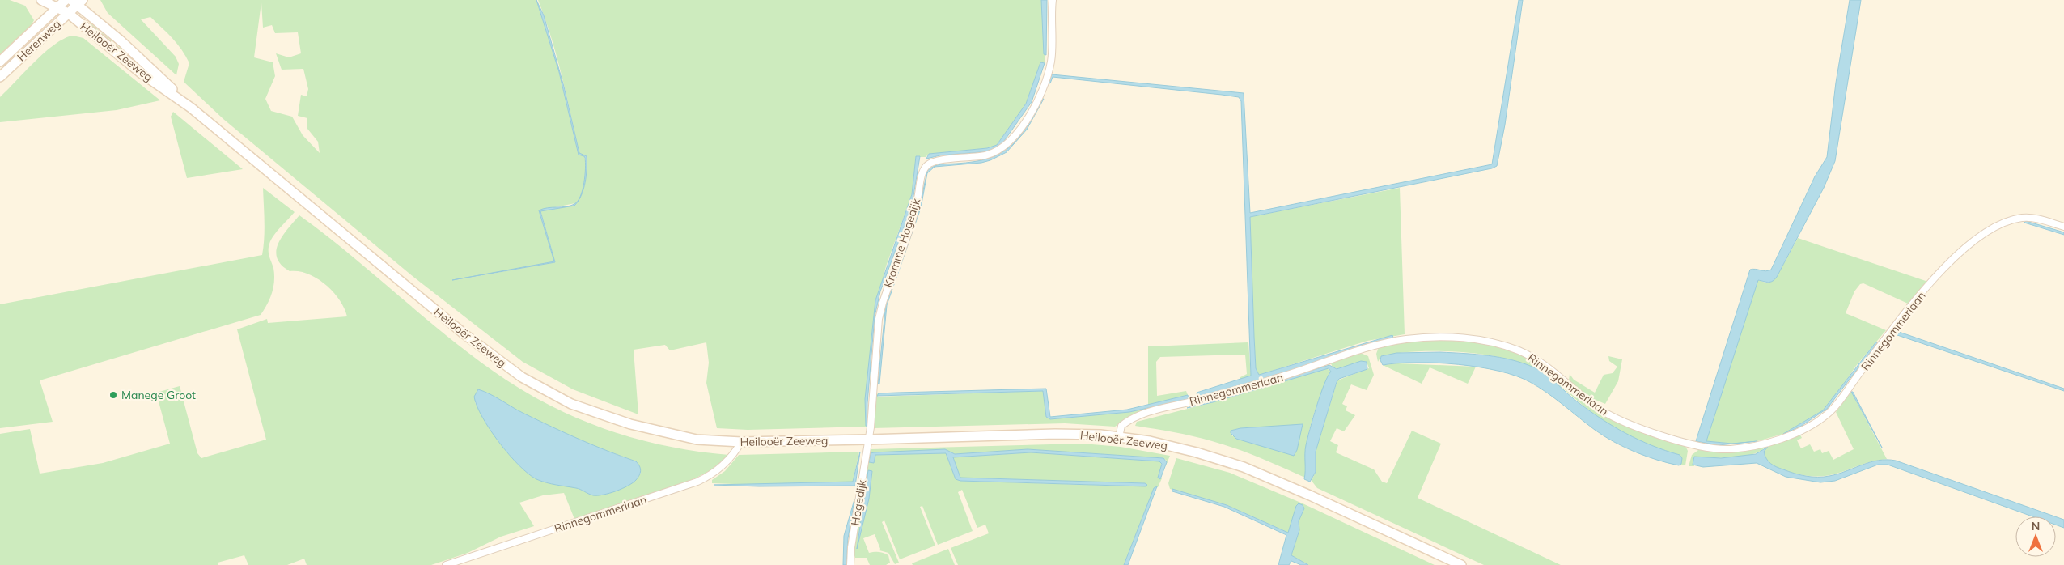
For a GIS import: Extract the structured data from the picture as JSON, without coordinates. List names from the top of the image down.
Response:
{
  "streets": {
    "street": [
      "Herenweg",
      "Heilooër Zeeweg",
      "Kromme Hogedijk",
      "Rinnegommerlaan",
      "Hogedijk"
    ]
  },
  "crossings": [
    ["Herenweg", "Heilooër Zeeweg"],
    ["Heilooër Zeeweg", "Kromme Hogedijk"],
    ["Heilooër Zeeweg", "Rinnegommerlaan"],
    ["Heilooër Zeeweg", "Hogedijk"],
    ["Kromme Hogedijk", "Hogedijk"]
  ],
  "places": ["Manege Groot"],
  "north": "top"
}
